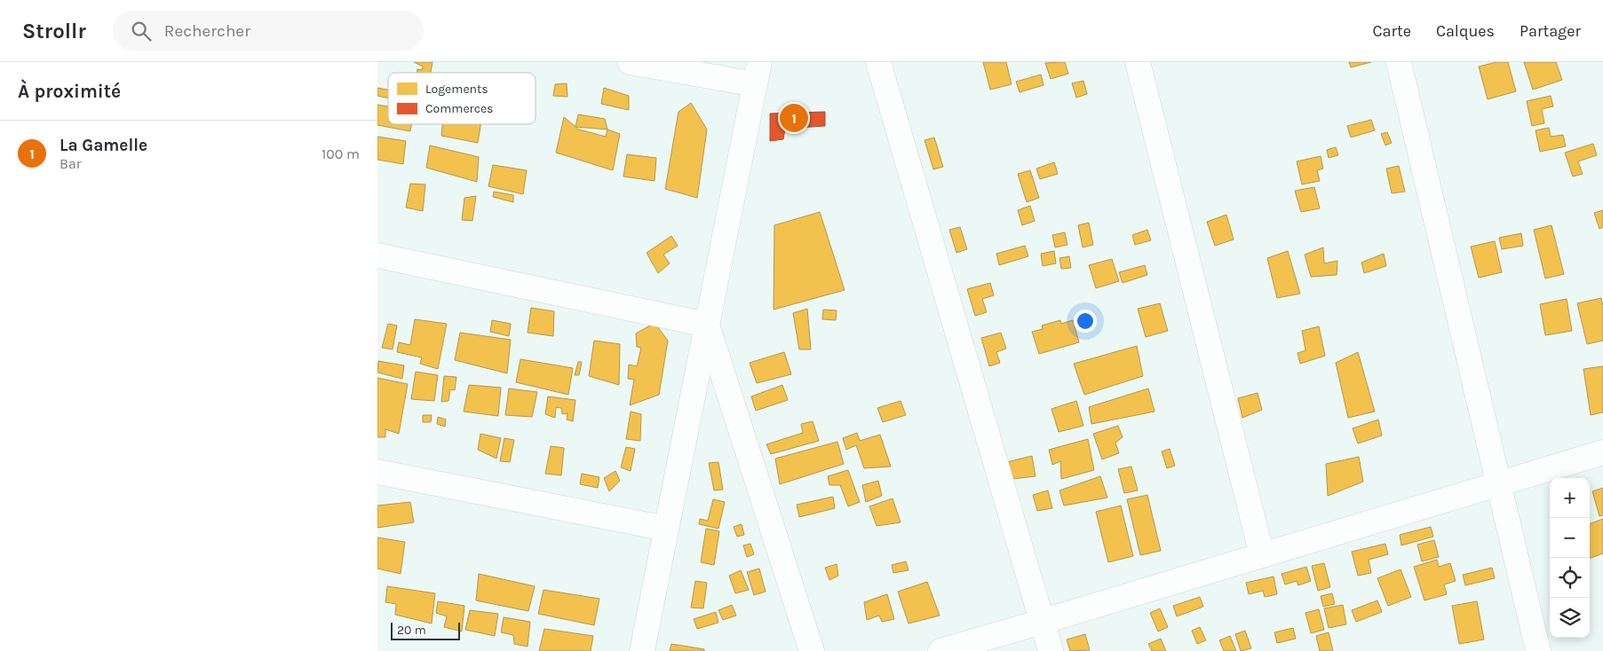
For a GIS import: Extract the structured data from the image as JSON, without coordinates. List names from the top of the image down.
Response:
{
  "legend": ["Logements", "Commerces"],
  "scale_bar": "20 m",
  "page": {
    "header": "Strollr",
    "search": "Rechercher",
    "nav": ["Carte", "Calques", "Partager"],
    "heading": "À proximité",
    "pins": "1",
    "list": [
      {
        "mark": "1",
        "name": "La Gamelle",
        "note": "Bar",
        "value": "100 m"
      }
    ],
    "map_buttons": ["+", "−"],
    "scale": "20 m"
  }
}
